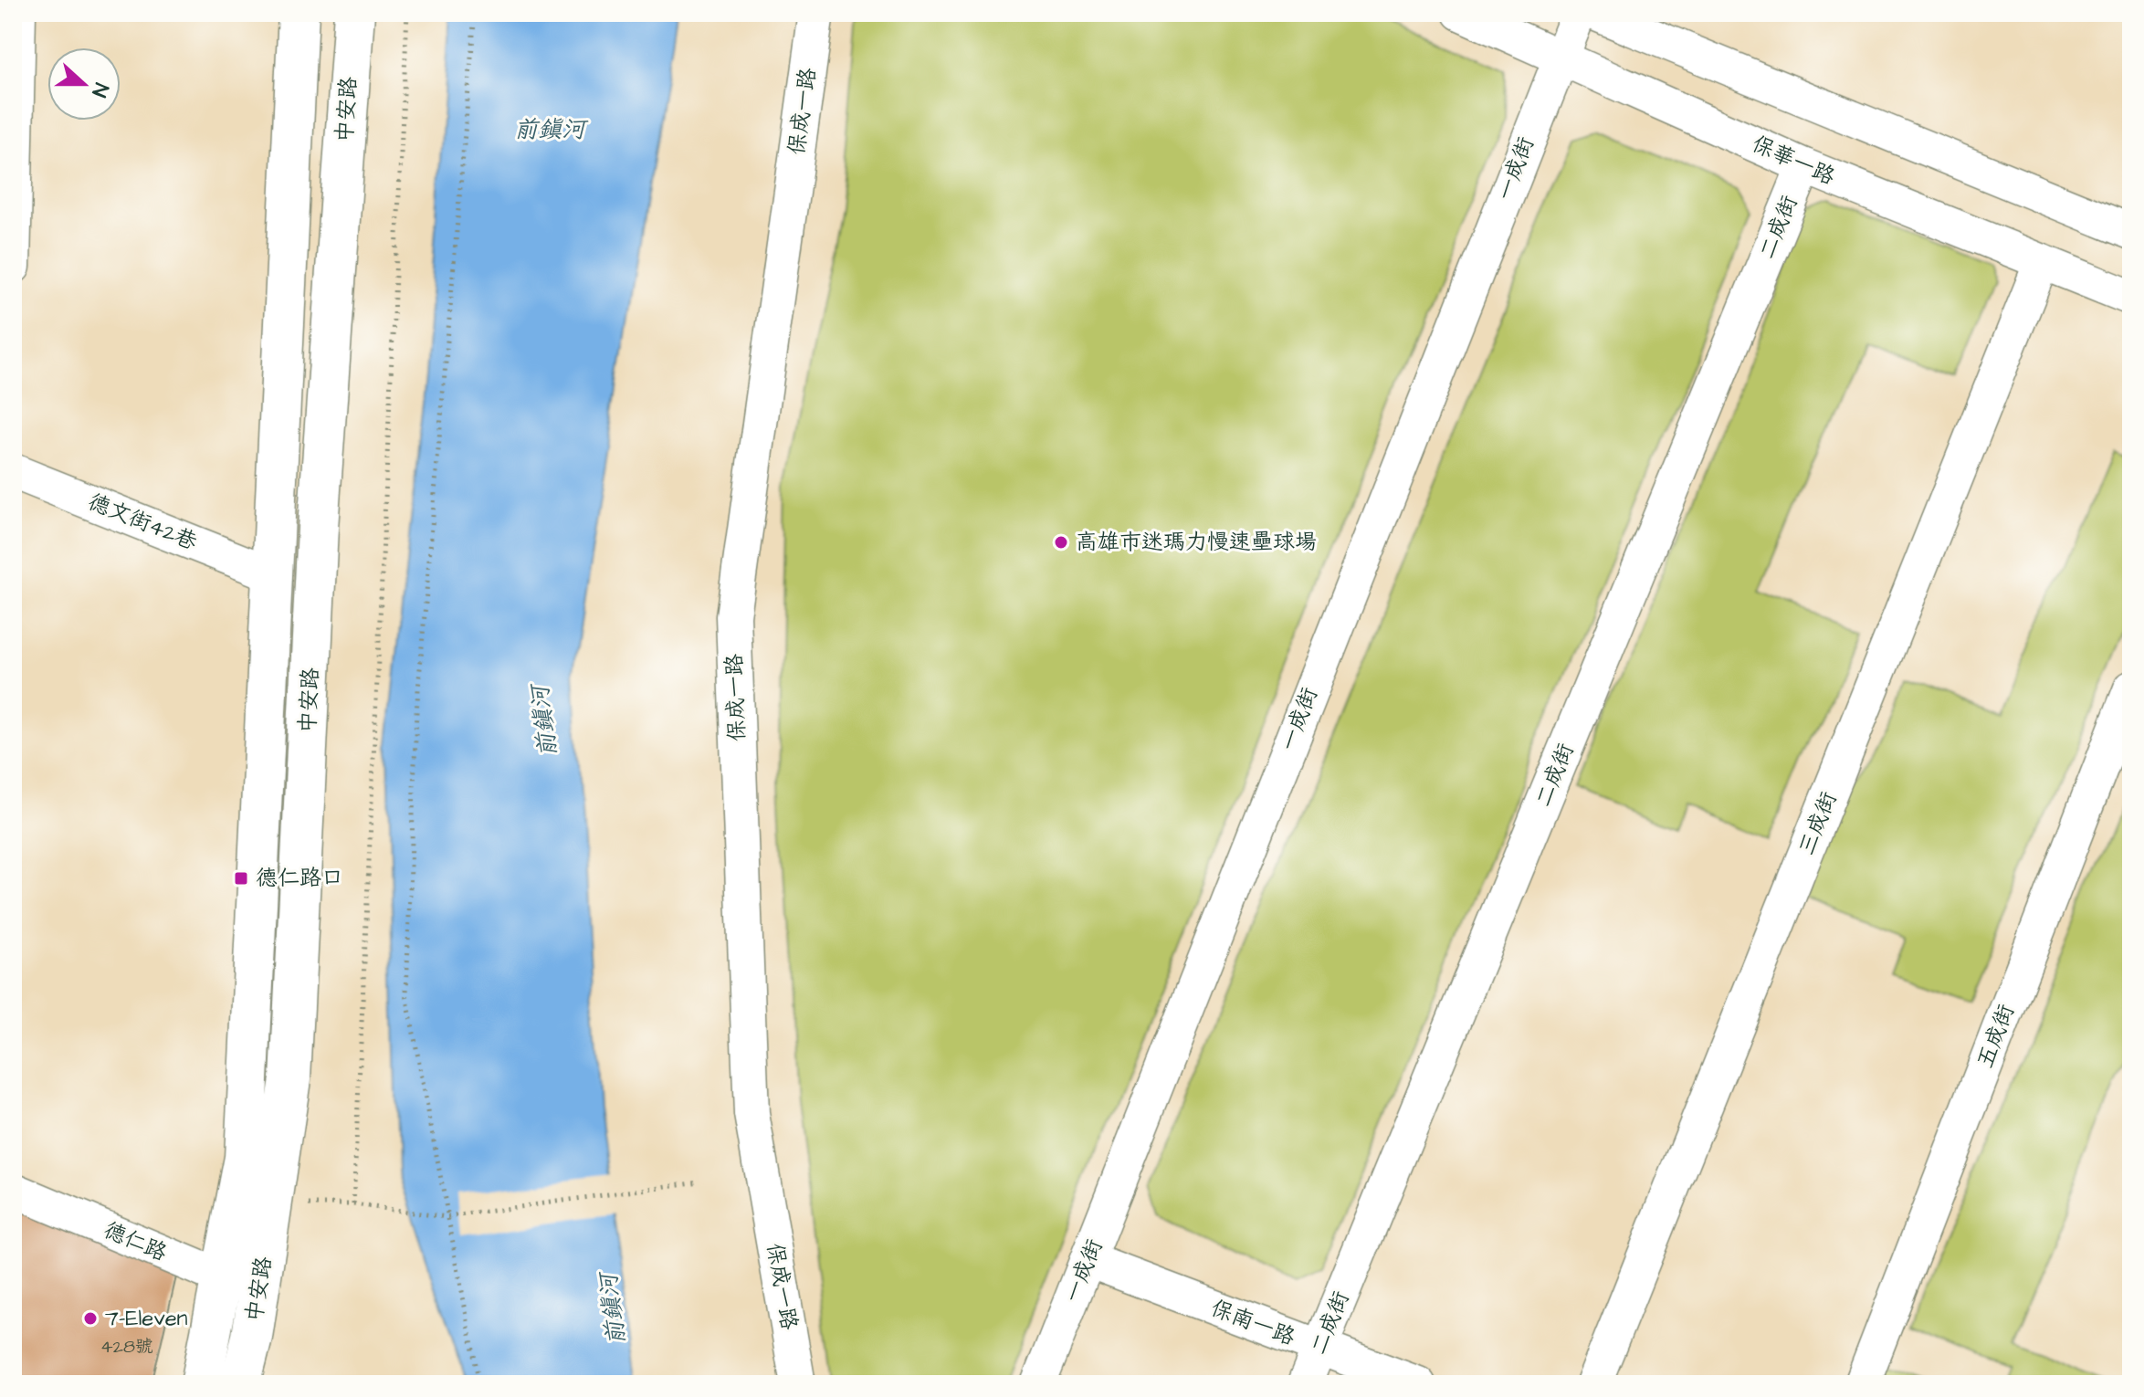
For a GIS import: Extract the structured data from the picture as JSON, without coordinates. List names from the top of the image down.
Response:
{
  "streets": {
    "street": [
      "中安路",
      "保成一路",
      "保華一路",
      "一成街",
      "二成街",
      "德文街42巷",
      "三成街",
      "五成街",
      "德仁路",
      "保南一路"
    ]
  },
  "crossings": [
    ["中安路", "德文街42巷"],
    ["中安路", "德仁路"],
    ["保華一路", "一成街"],
    ["保華一路", "二成街"],
    ["保華一路", "三成街"],
    ["一成街", "保南一路"],
    ["二成街", "保南一路"]
  ],
  "water": ["前鎮河"],
  "places": {
    "other": ["高雄市迷瑪力慢速壘球場", "7-Eleven"],
    "transit": ["德仁路口"]
  },
  "house_numbers": ["428號"],
  "north": "right"
}
